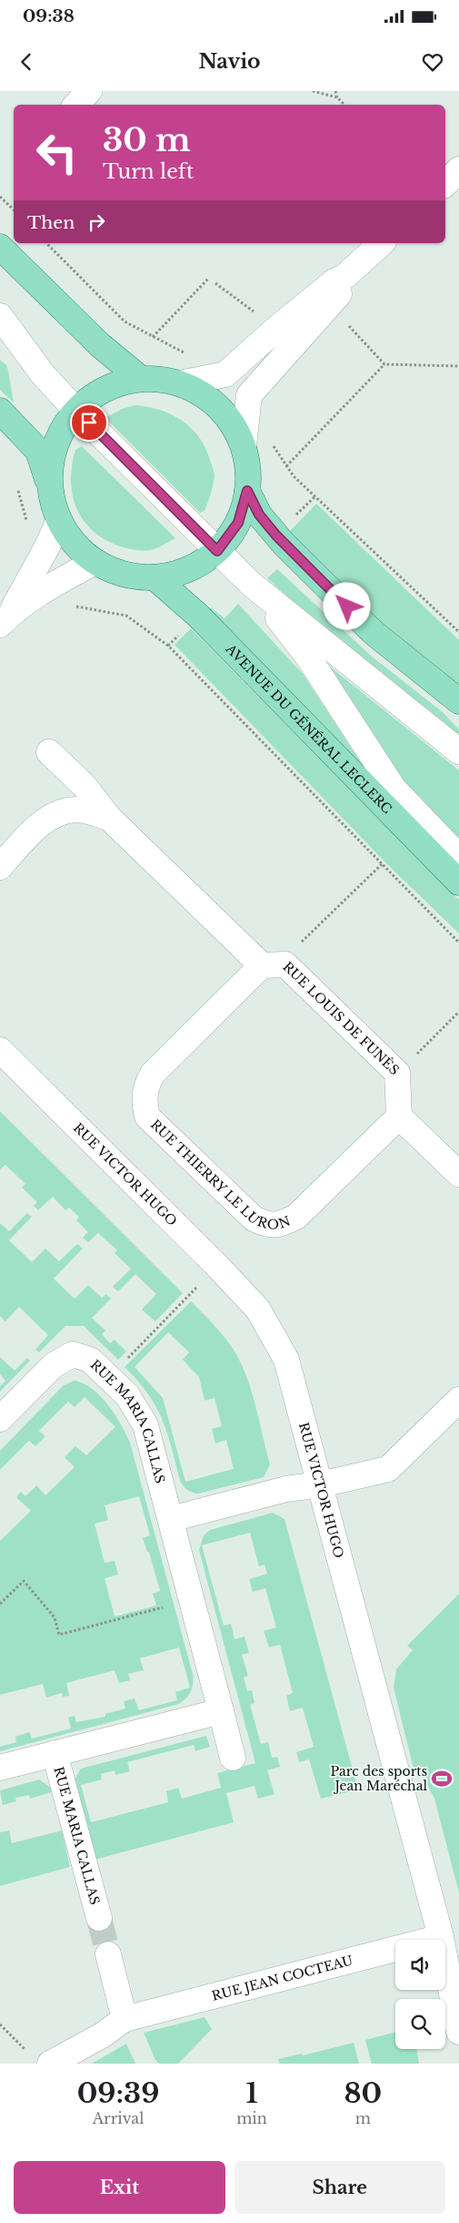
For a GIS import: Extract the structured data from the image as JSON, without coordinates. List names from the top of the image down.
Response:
{
  "streets": {
    "main road": ["AVENUE DU GÉNÉRAL LECLERC"],
    "street": [
      "RUE LOUIS DE FUNÈS",
      "RUE THIERRY LE LURON",
      "RUE VICTOR HUGO",
      "RUE MARIA CALLAS",
      "RUE JEAN COCTEAU"
    ]
  },
  "crossings": [
    ["RUE LOUIS DE FUNÈS", "RUE THIERRY LE LURON"],
    ["RUE VICTOR HUGO", "RUE JEAN COCTEAU"]
  ],
  "places": {
    "sports": ["Parc des sports Jean Maréchal"]
  },
  "page": {
    "status": "09:38",
    "header": "Navio",
    "turn": ["30 m", "Turn left"],
    "then": "Then",
    "eta": [
      "09:39",
      "Arrival",
      "1",
      "min",
      "80",
      "m"
    ],
    "buttons": ["Exit", "Share"]
  }
}
